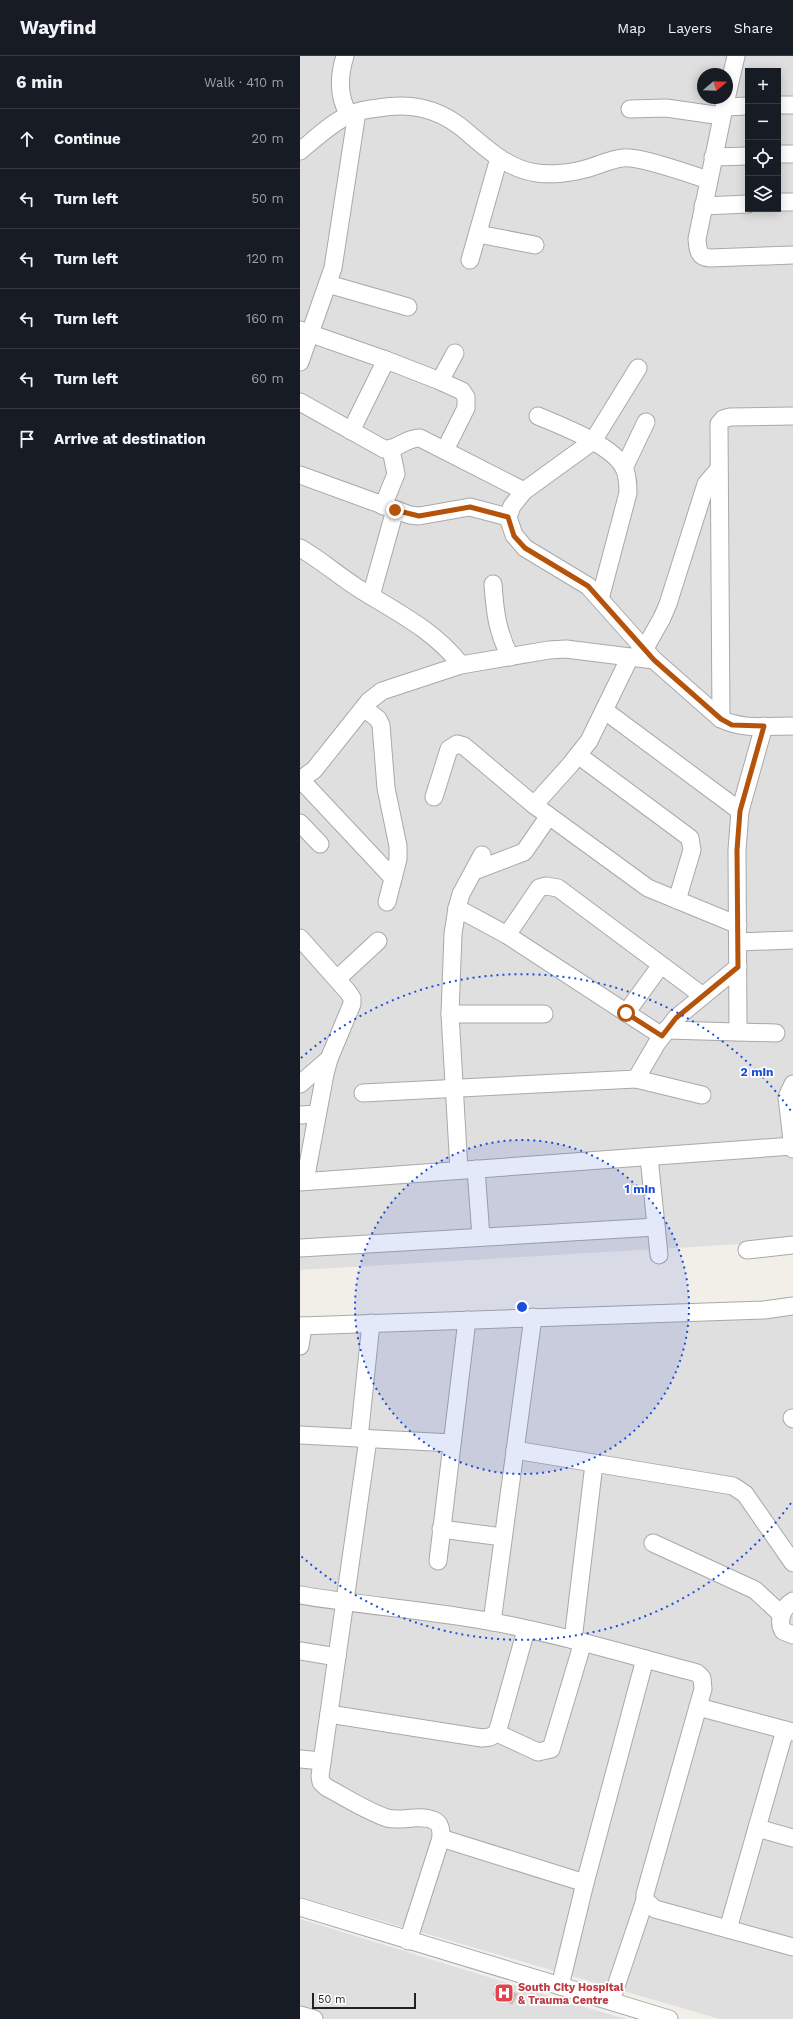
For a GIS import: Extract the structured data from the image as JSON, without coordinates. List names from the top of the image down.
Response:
{
  "places": {
    "hospital": ["South City Hospital & Trauma Centre"]
  },
  "scale_bar": "50 m",
  "north": "right",
  "page": {
    "header": "Wayfind",
    "nav": ["Map", "Layers", "Share"],
    "heading": ["6 min", "Walk · 410 m"],
    "map_buttons": ["+", "−"],
    "list": [
      ["Continue", "20 m"],
      ["Turn left", "50 m"],
      ["Turn left", "120 m"],
      ["Turn left", "160 m"],
      ["Turn left", "60 m"],
      "Arrive at destination"
    ],
    "scale": "50 m"
  },
  "rings": ["2 min", "1 min"]
}
